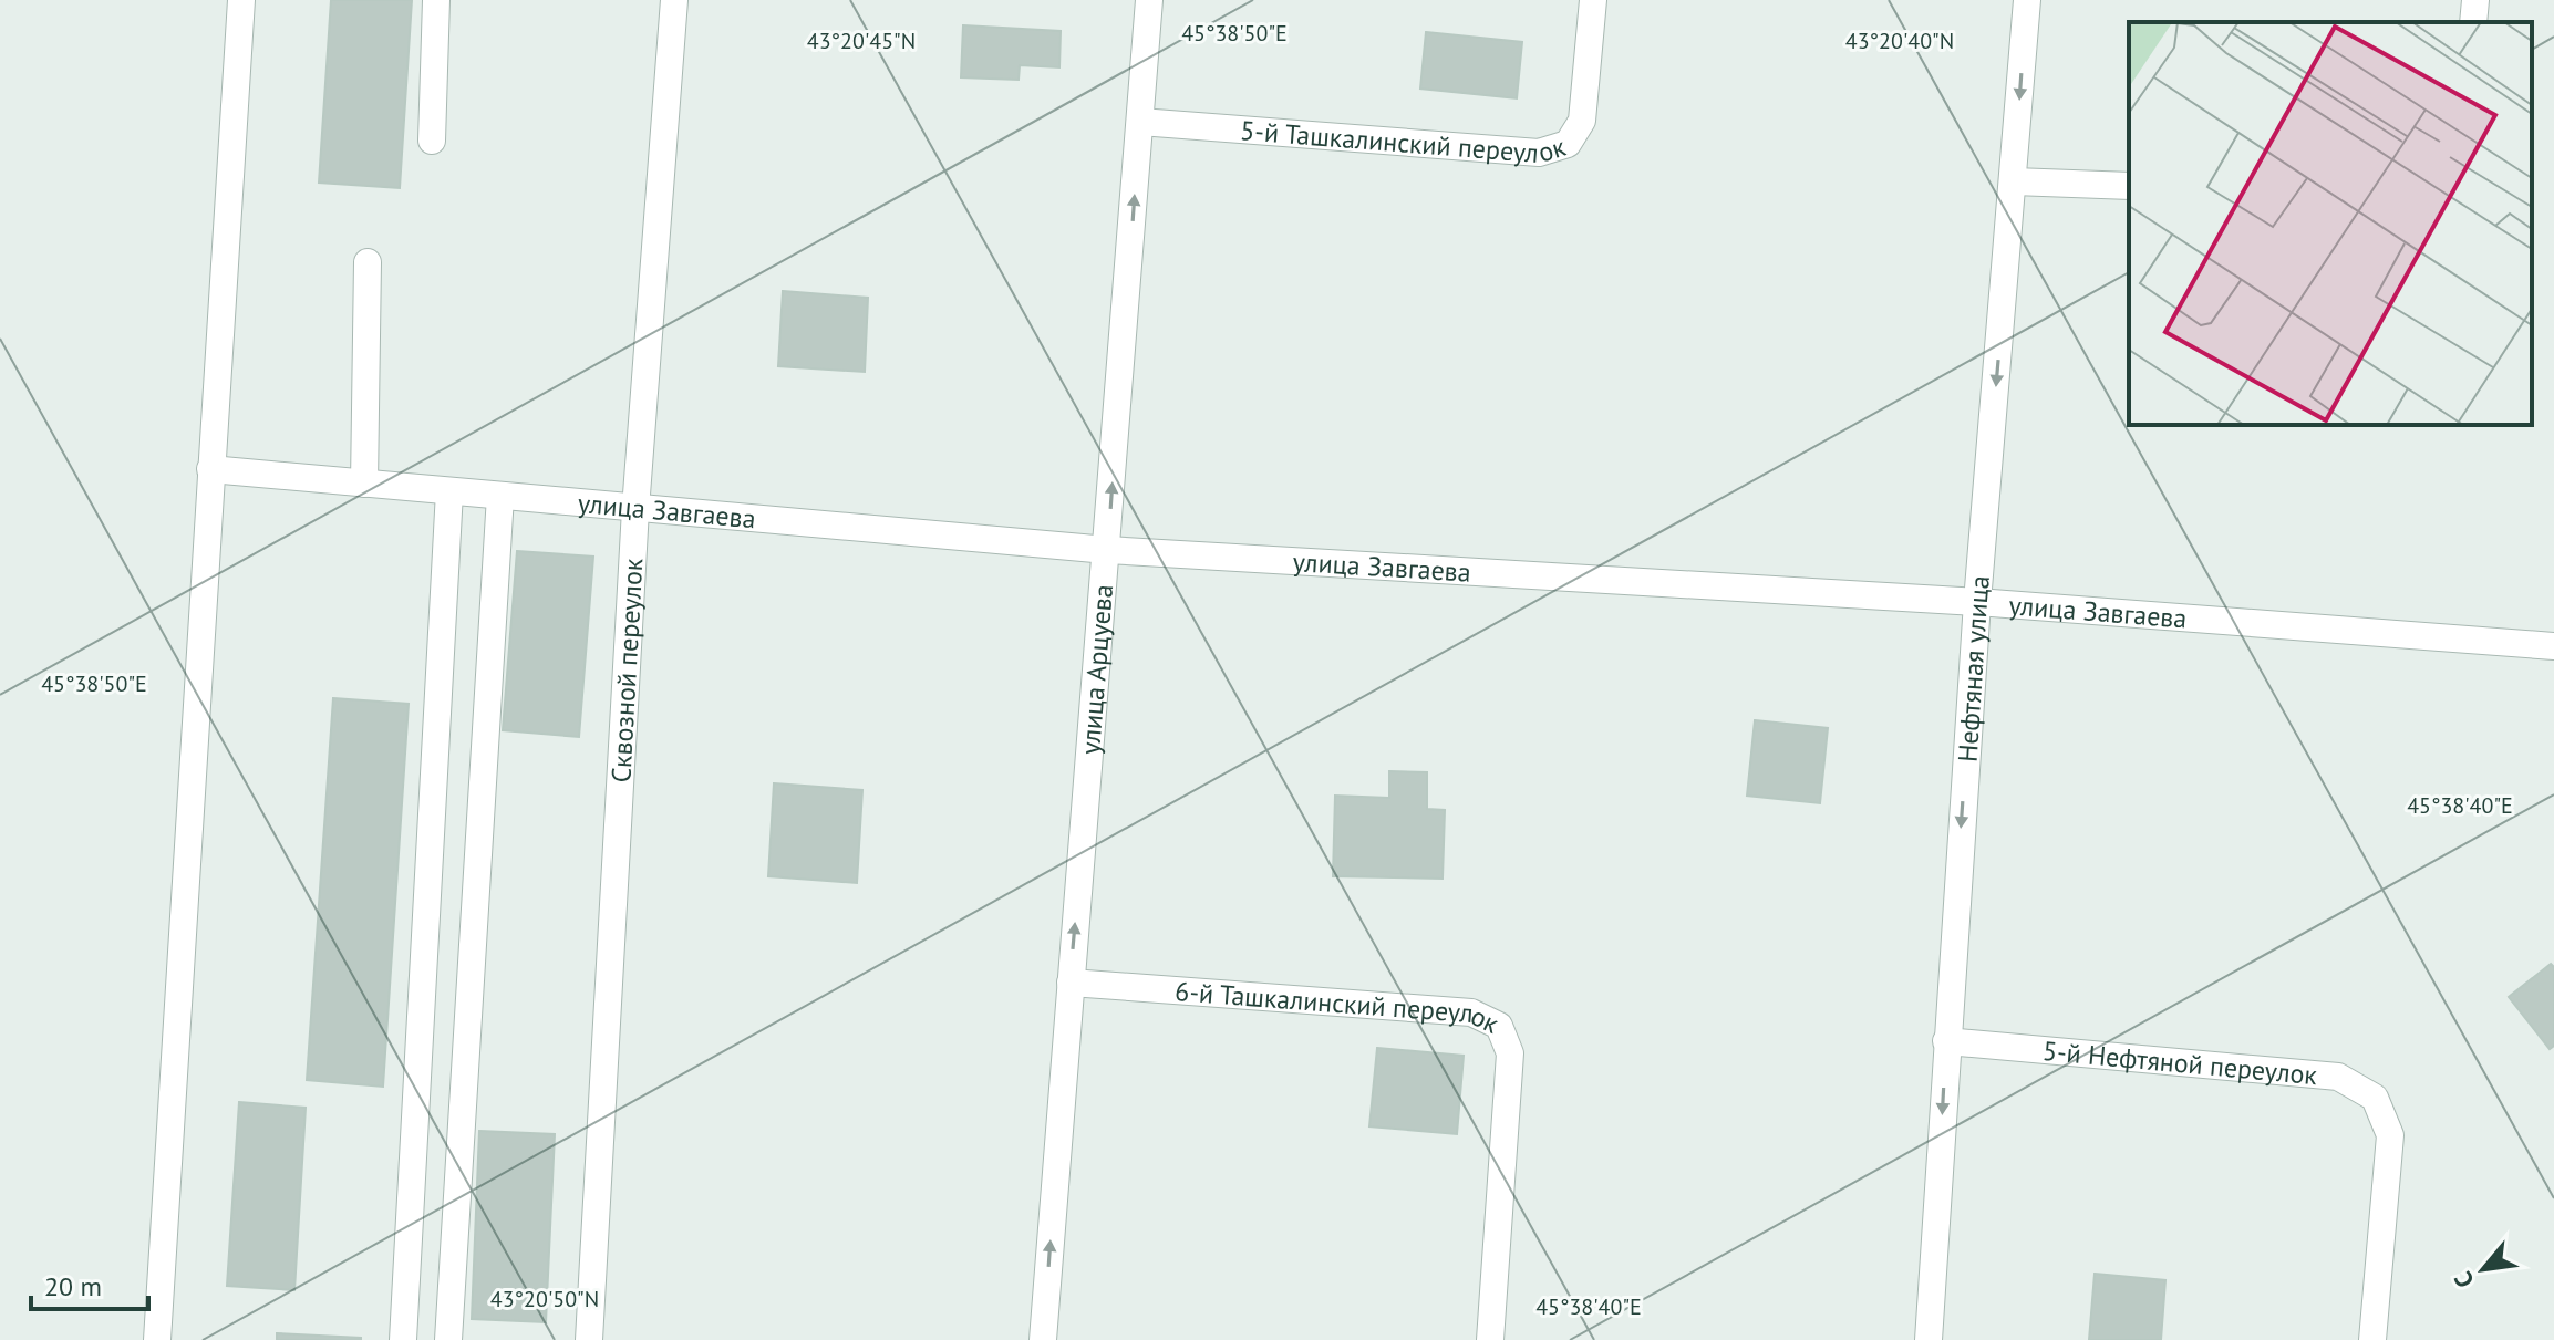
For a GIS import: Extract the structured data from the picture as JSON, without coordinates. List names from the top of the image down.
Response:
{
  "streets": {
    "street": [
      "5-й Ташкалинский переулок",
      "улица Завгаева",
      "Сквозной переулок",
      "Нефтяная улица",
      "улица Арцуева",
      "6-й Ташкалинский переулок",
      "5-й Нефтяной переулок"
    ]
  },
  "crossings": [
    ["5-й Ташкалинский переулок", "улица Арцуева"],
    ["улица Завгаева", "Сквозной переулок"],
    ["улица Завгаева", "Нефтяная улица"],
    ["улица Завгаева", "улица Арцуева"],
    ["Нефтяная улица", "5-й Нефтяной переулок"],
    ["улица Арцуева", "6-й Ташкалинский переулок"]
  ],
  "one_way": ["Нефтяная улица", "улица Арцуева"],
  "scale_bar": "20 m",
  "north": "bottom left",
  "coordinates": [
    "45°38'50\"E",
    "43°20'45\"N",
    "43°20'40\"N",
    "45°38'40\"E",
    "43°20'50\"N"
  ]
}
